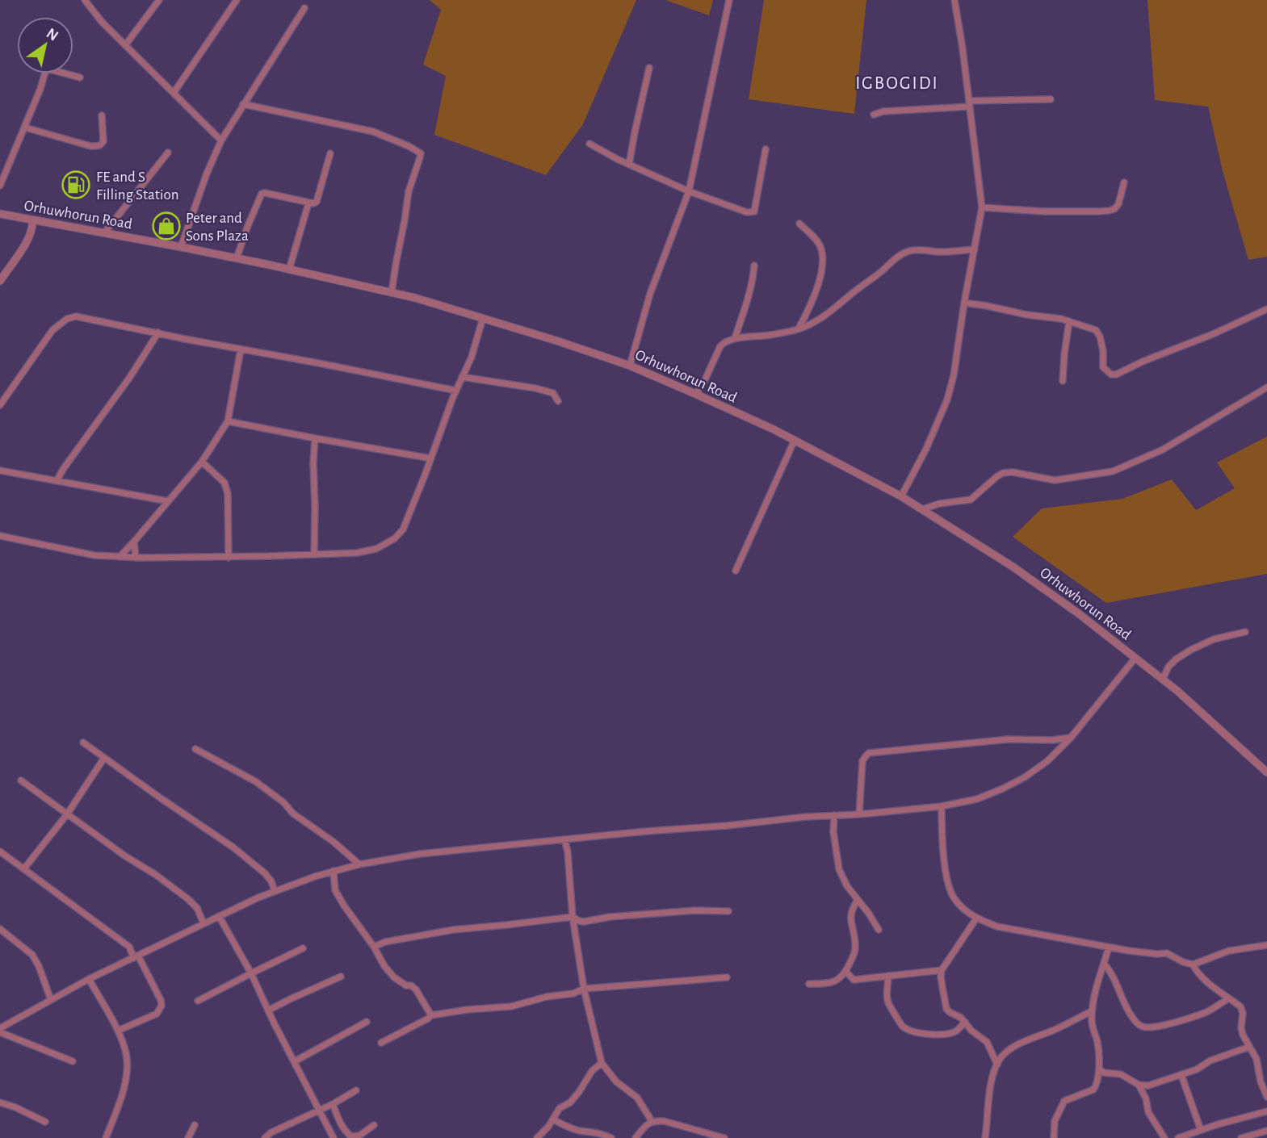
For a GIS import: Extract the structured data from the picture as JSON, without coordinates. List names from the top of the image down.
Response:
{
  "streets": {
    "street": ["Orhuwhorun Road"]
  },
  "districts": ["IGBOGIDI"],
  "places": {
    "fuel station": ["FE and S Filling Station"],
    "shop": ["Peter and Sons Plaza"]
  },
  "north": "top right"
}
